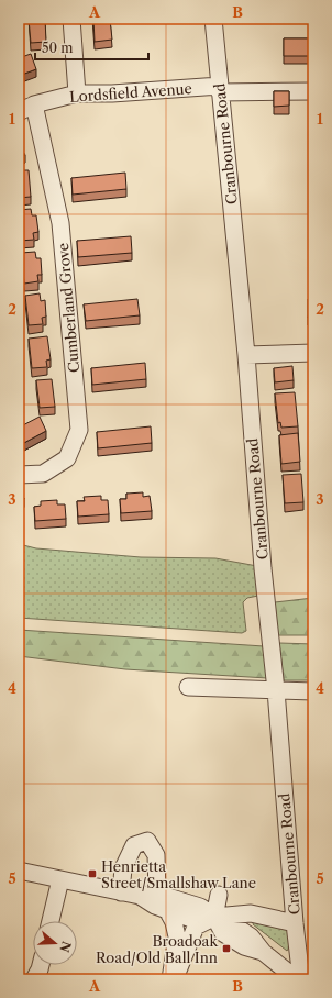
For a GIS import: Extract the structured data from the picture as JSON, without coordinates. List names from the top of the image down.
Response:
{
  "streets": {
    "street": ["Lordsfield Avenue", "Cranbourne Road", "Cumberland Grove"]
  },
  "crossings": [
    ["Lordsfield Avenue", "Cranbourne Road"],
    ["Lordsfield Avenue", "Cumberland Grove"]
  ],
  "places": {
    "transit": ["Henrietta Street/Smallshaw Lane", "Broadoak Road/Old Ball Inn"]
  },
  "scale_bar": "50 m",
  "north": "right",
  "grid": {
    "columns": ["A", "B"],
    "rows": [
      "1",
      "2",
      "3",
      "4",
      "5"
    ]
  }
}
